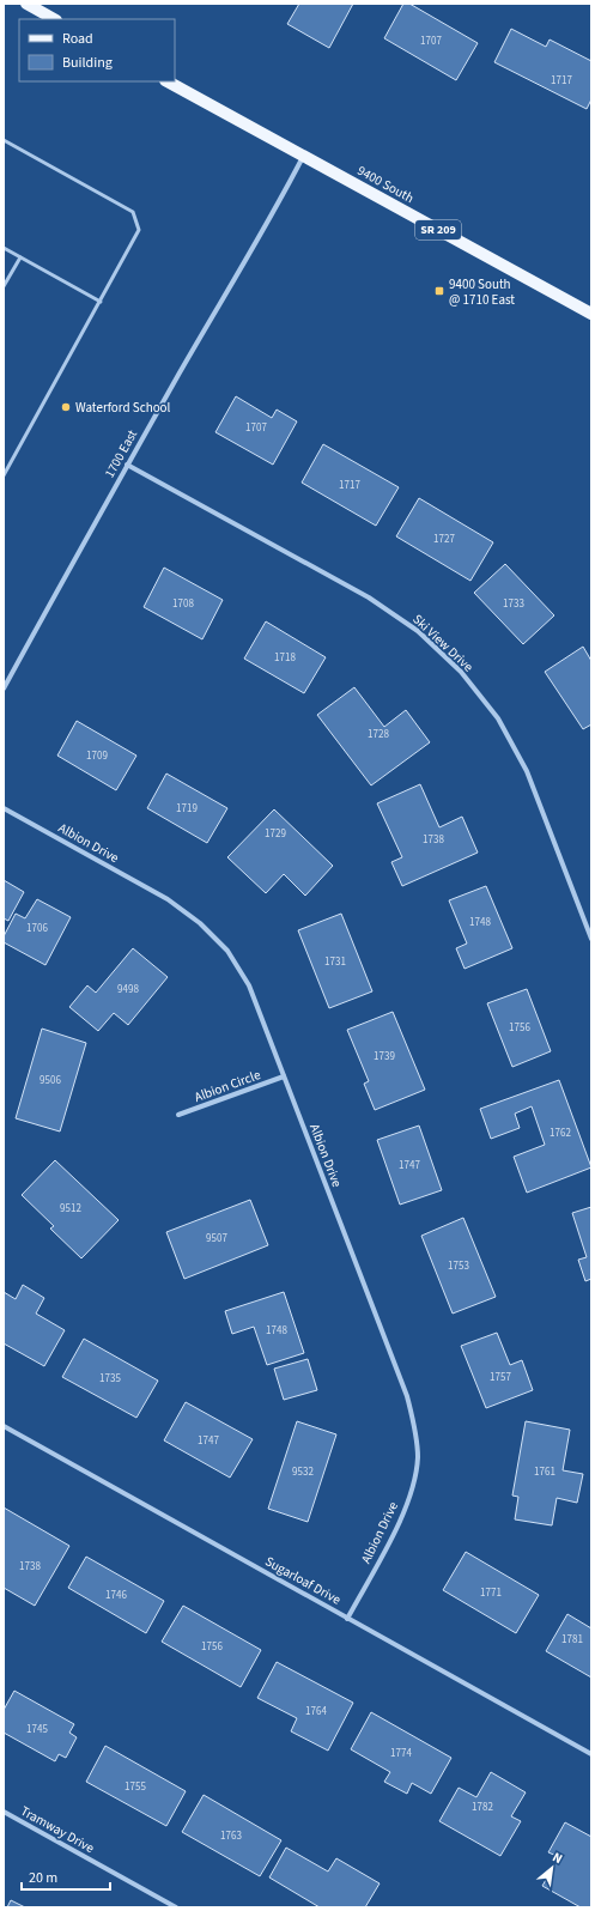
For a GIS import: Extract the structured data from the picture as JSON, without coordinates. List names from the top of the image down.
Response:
{
  "streets": {
    "main road": ["9400 South", "SR 209"],
    "street": [
      "1700 East",
      "Ski View Drive",
      "Albion Drive",
      "Albion Circle",
      "Sugarloaf Drive",
      "Tramway Drive"
    ]
  },
  "crossings": [
    ["9400 South", "1700 East"],
    ["1700 East", "Ski View Drive"],
    ["Albion Drive", "Albion Circle"],
    ["Albion Drive", "Sugarloaf Drive"]
  ],
  "places": {
    "transit": ["9400 South @ 1710 East"],
    "other": ["Waterford School"]
  },
  "house_numbers": [
    "1707",
    "1717",
    "1707",
    "1717",
    "1727",
    "1708",
    "1733",
    "1718",
    "1728",
    "1709",
    "1719",
    "1729",
    "1738",
    "1748",
    "1706",
    "1731",
    "9498",
    "1756",
    "1739",
    "9506",
    "1762",
    "1747",
    "9512",
    "9507",
    "1753",
    "1748",
    "1757",
    "1735",
    "1747",
    "9532",
    "1761",
    "1738",
    "1771",
    "1746",
    "1781",
    "1756",
    "1764",
    "1745",
    "1774",
    "1755",
    "1782",
    "1763"
  ],
  "legend": ["Road", "Building"],
  "scale_bar": "20 m",
  "north": "top right"
}
